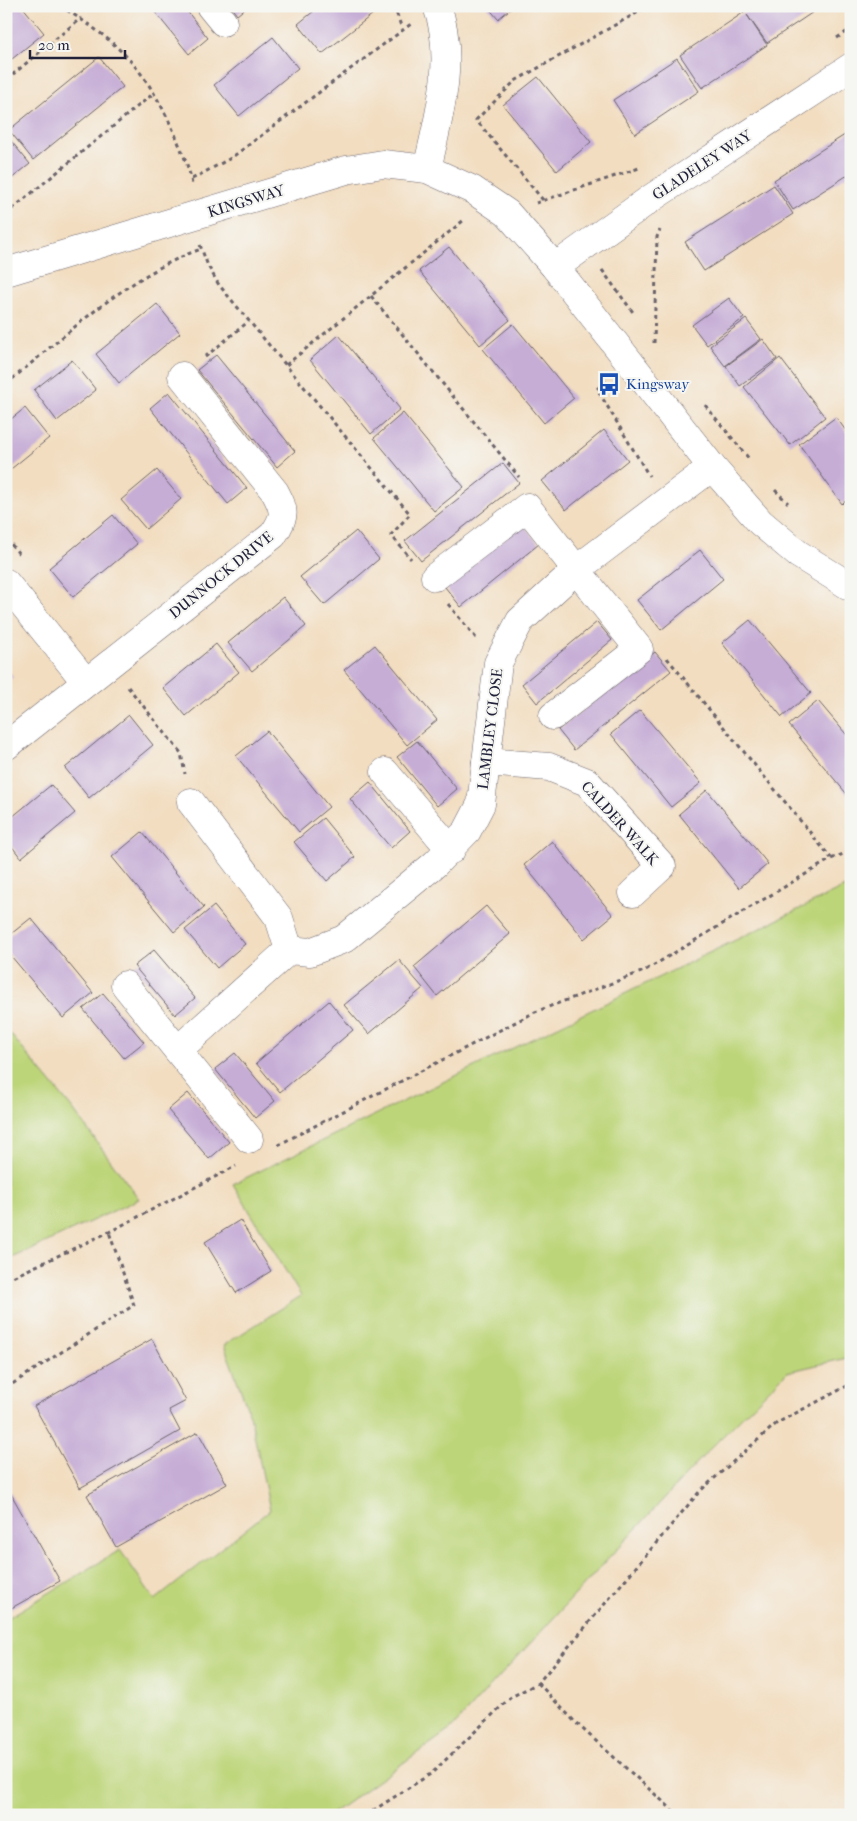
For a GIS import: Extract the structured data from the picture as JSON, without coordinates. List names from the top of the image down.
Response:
{
  "streets": {
    "street": [
      "GLADELEY WAY",
      "KINGSWAY",
      "DUNNOCK DRIVE",
      "LAMBLEY CLOSE",
      "CALDER WALK"
    ]
  },
  "crossings": [
    ["GLADELEY WAY", "KINGSWAY"],
    ["KINGSWAY", "LAMBLEY CLOSE"],
    ["LAMBLEY CLOSE", "CALDER WALK"]
  ],
  "places": {
    "bus stop": ["Kingsway"]
  },
  "scale_bar": "20 m"
}
